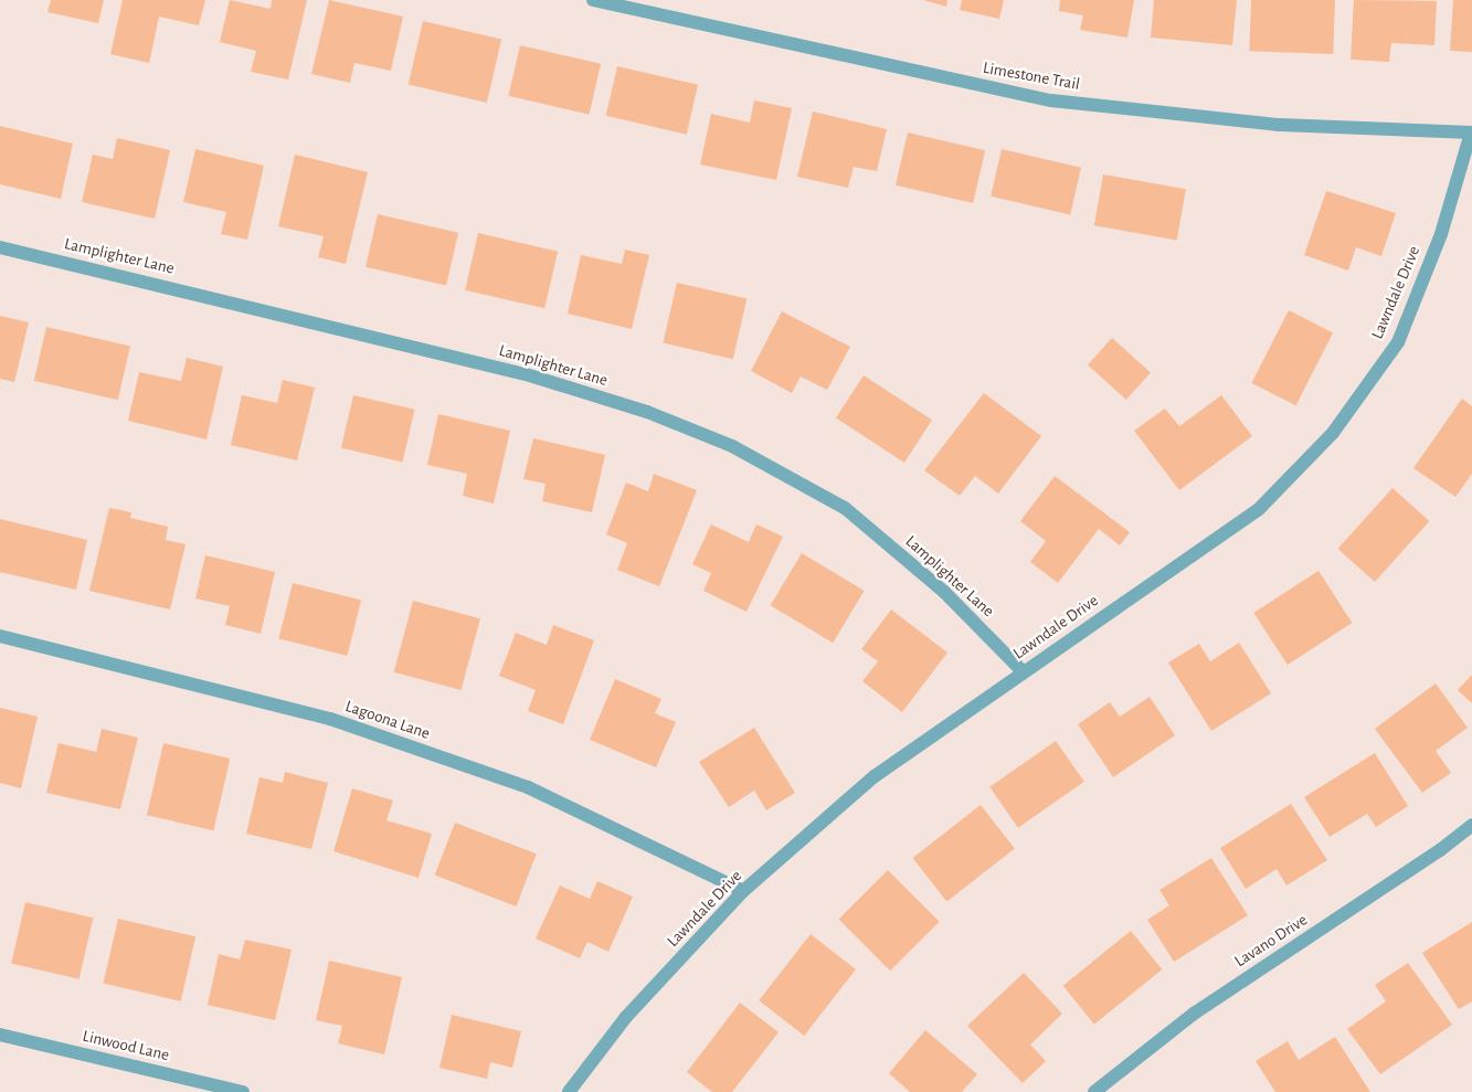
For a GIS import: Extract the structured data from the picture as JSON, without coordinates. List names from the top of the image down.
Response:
{
  "streets": {
    "street": [
      "Limestone Trail",
      "Lamplighter Lane",
      "Lawndale Drive",
      "Lagoona Lane",
      "Lavano Drive",
      "Linwood Lane"
    ]
  },
  "crossings": [
    ["Limestone Trail", "Lawndale Drive"],
    ["Lamplighter Lane", "Lawndale Drive"],
    ["Lawndale Drive", "Lagoona Lane"]
  ]
}
